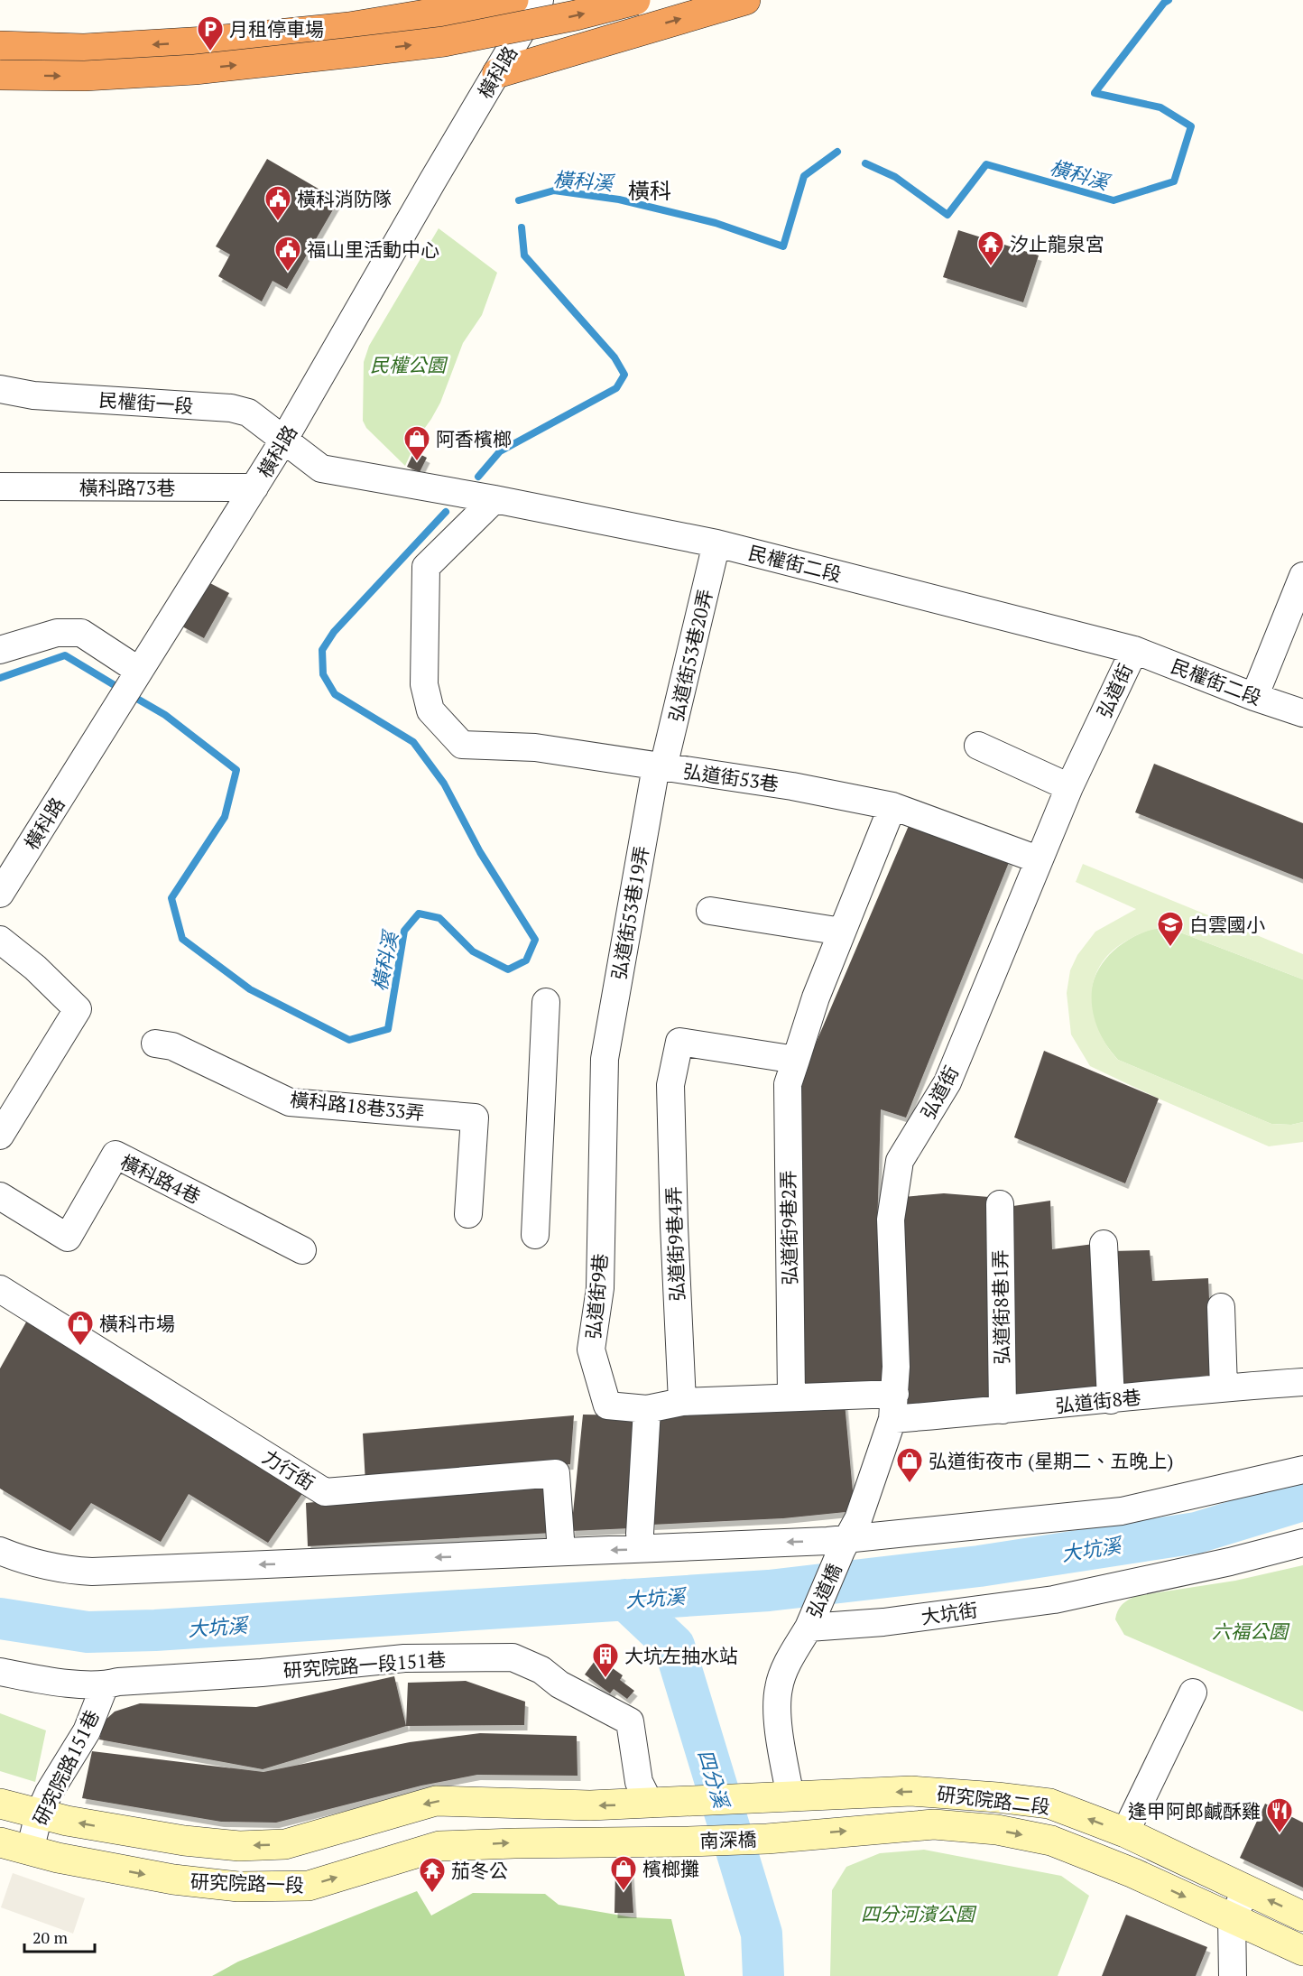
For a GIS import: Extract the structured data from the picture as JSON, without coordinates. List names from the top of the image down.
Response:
{
  "streets": {
    "main road": ["研究院路二段", "南深橋", "研究院路一段"],
    "street": [
      "橫科路",
      "民權街一段",
      "橫科路73巷",
      "民權街二段",
      "弘道街53巷20弄",
      "弘道街",
      "弘道街53巷",
      "弘道街53巷19弄",
      "橫科路18巷33弄",
      "橫科路4巷",
      "弘道街9巷2弄",
      "弘道街9巷4弄",
      "弘道街9巷",
      "弘道街8巷1弄",
      "弘道街8巷",
      "力行街",
      "弘道橋",
      "大坑街",
      "研究院路一段151巷",
      "研究院路151巷"
    ]
  },
  "crossings": [
    ["橫科路", "民權街一段"],
    ["橫科路", "橫科路73巷"],
    ["橫科路", "民權街二段"],
    ["民權街一段", "民權街二段"],
    ["民權街二段", "弘道街53巷20弄"],
    ["民權街二段", "弘道街"],
    ["民權街二段", "弘道街53巷"],
    ["弘道街53巷20弄", "弘道街53巷"],
    ["弘道街53巷20弄", "弘道街53巷19弄"],
    ["弘道街", "弘道街53巷"],
    ["弘道街", "弘道街9巷"],
    ["弘道街", "弘道街8巷"],
    ["弘道街", "弘道橋"],
    ["弘道街53巷", "弘道街53巷19弄"],
    ["弘道街53巷", "弘道街9巷2弄"],
    ["弘道街53巷19弄", "弘道街9巷"],
    ["弘道街9巷2弄", "弘道街9巷4弄"],
    ["弘道街9巷2弄", "弘道街9巷"],
    ["弘道街9巷4弄", "弘道街9巷"],
    ["弘道街9巷", "弘道街8巷"],
    ["弘道街8巷1弄", "弘道街8巷"],
    ["弘道橋", "大坑街"],
    ["研究院路一段151巷", "研究院路151巷"],
    ["研究院路一段151巷", "研究院路一段"],
    ["研究院路151巷", "研究院路一段"],
    ["研究院路二段", "南深橋"],
    ["南深橋", "研究院路一段"]
  ],
  "districts": ["橫科"],
  "water": ["橫科溪", "大坑溪", "四分溪"],
  "parks": ["民權公園", "六福公園", "四分河濱公園"],
  "places": {
    "parking": ["月租停車場"],
    "public building": ["橫科消防隊", "福山里活動中心"],
    "temple": ["汐止龍泉宮", "茄冬公"],
    "shop": [
      "阿香檳榔",
      "橫科市場",
      "弘道街夜市 (星期二、五晚上)",
      "檳榔攤"
    ],
    "school or university": ["白雲國小"],
    "building": ["大坑左抽水站"],
    "restaurant": ["逢甲阿郎鹹酥雞"]
  },
  "scale_bar": "20 m"
}
